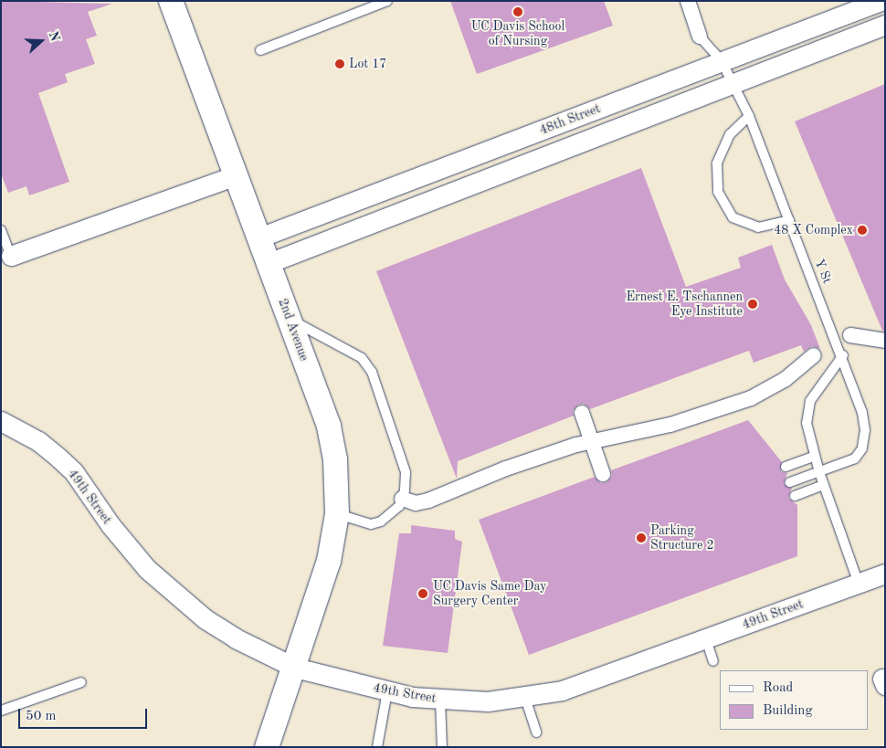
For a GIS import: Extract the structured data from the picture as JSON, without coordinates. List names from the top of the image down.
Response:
{
  "streets": {
    "street": ["48th Street", "2nd Avenue", "49th Street"],
    "lane": ["Y St"]
  },
  "crossings": [
    ["48th Street", "Y St"],
    ["48th Street", "2nd Avenue"],
    ["2nd Avenue", "49th Street"]
  ],
  "places": [
    "UC Davis School of Nursing",
    "Lot 17",
    "48 X Complex",
    "Ernest E. Tschannen Eye Institute",
    "Parking Structure 2",
    "UC Davis Same Day Surgery Center"
  ],
  "legend": ["Road", "Building"],
  "scale_bar": "50 m",
  "north": "right"
}
